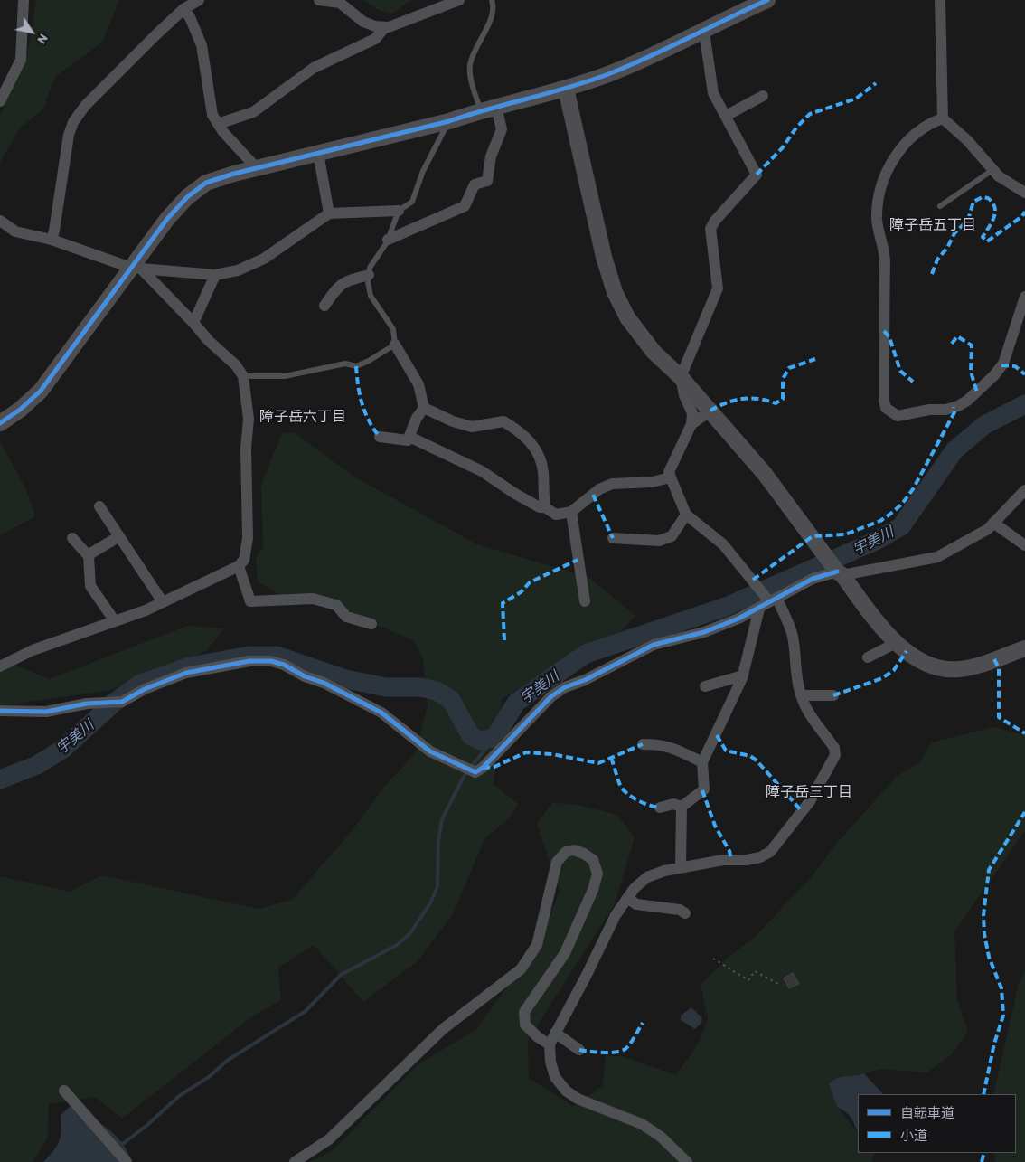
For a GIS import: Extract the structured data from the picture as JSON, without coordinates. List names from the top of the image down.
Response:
{
  "districts": ["障子岳五丁目", "障子岳六丁目", "障子岳三丁目"],
  "water": ["宇美川"],
  "legend": ["自転車道", "小道"],
  "north": "bottom right"
}
